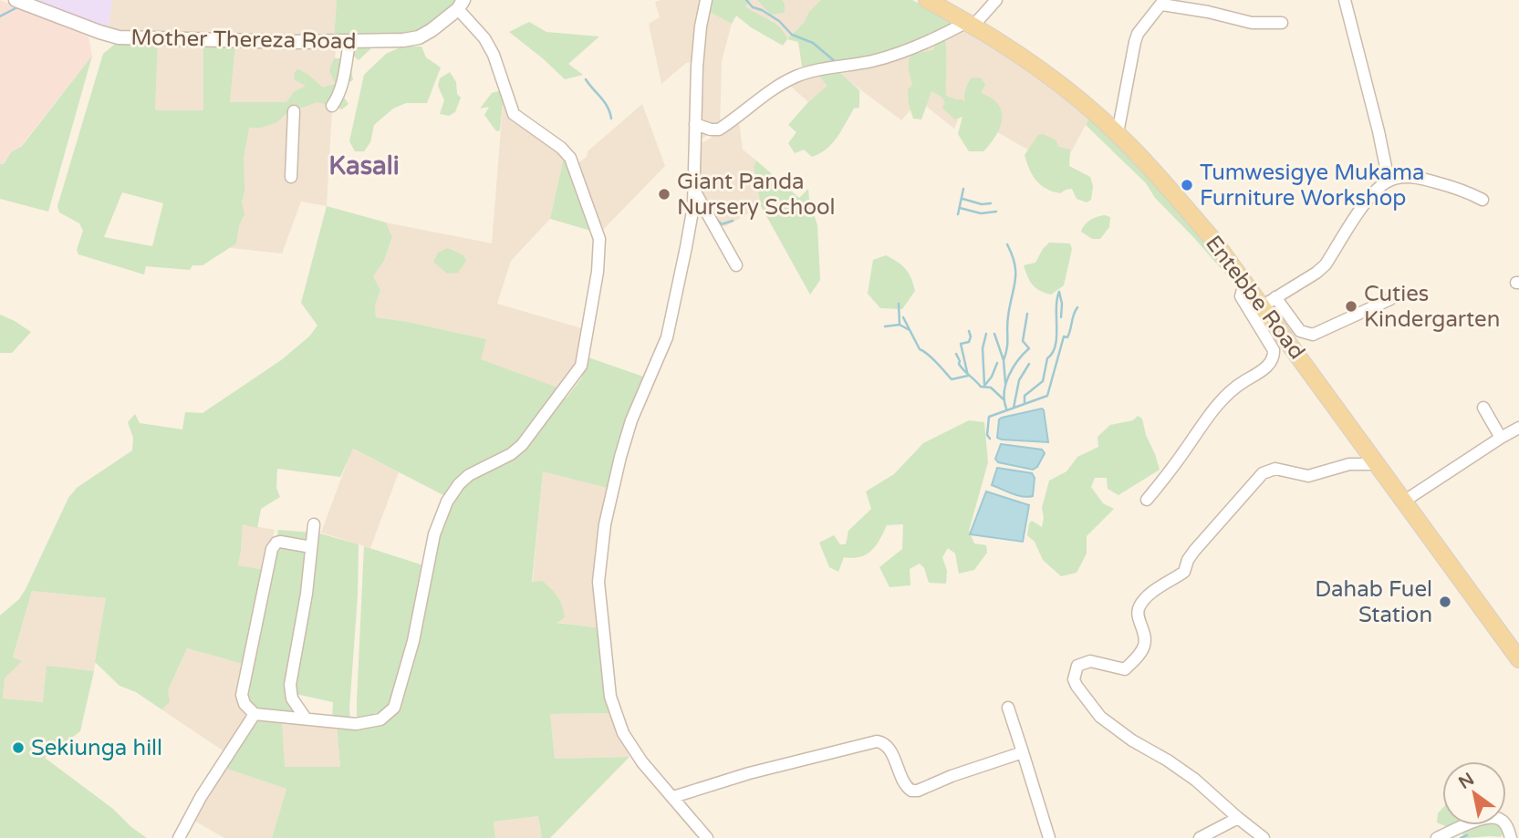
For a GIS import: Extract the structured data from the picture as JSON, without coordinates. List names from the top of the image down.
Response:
{
  "streets": {
    "main road": ["Entebbe Road"],
    "street": ["Mother Thereza Road"]
  },
  "districts": ["Kasali"],
  "places": [
    "Tumwesigye Mukama Furniture Workshop",
    "Giant Panda Nursery School",
    "Cuties Kindergarten",
    "Dahab Fuel Station",
    "Sekiunga hill"
  ],
  "north": "top left"
}
